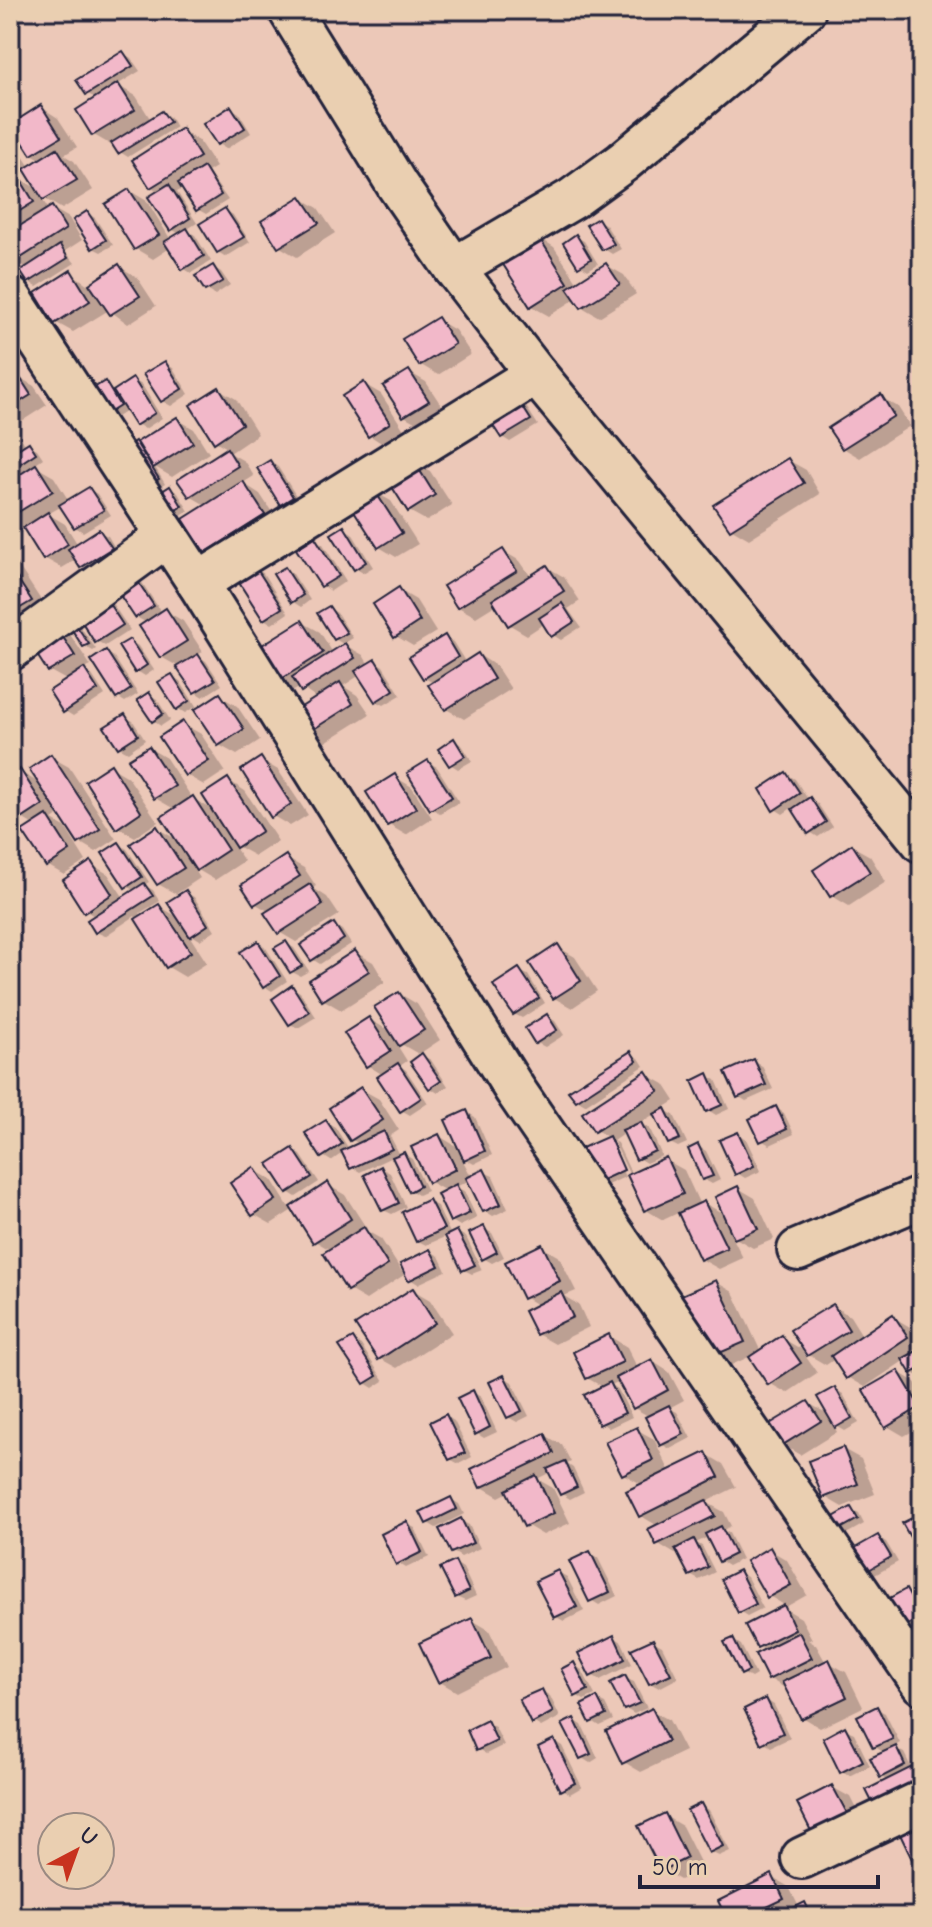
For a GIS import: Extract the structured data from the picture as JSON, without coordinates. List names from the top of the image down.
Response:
{
  "scale_bar": "50 m",
  "north": "top right"
}
